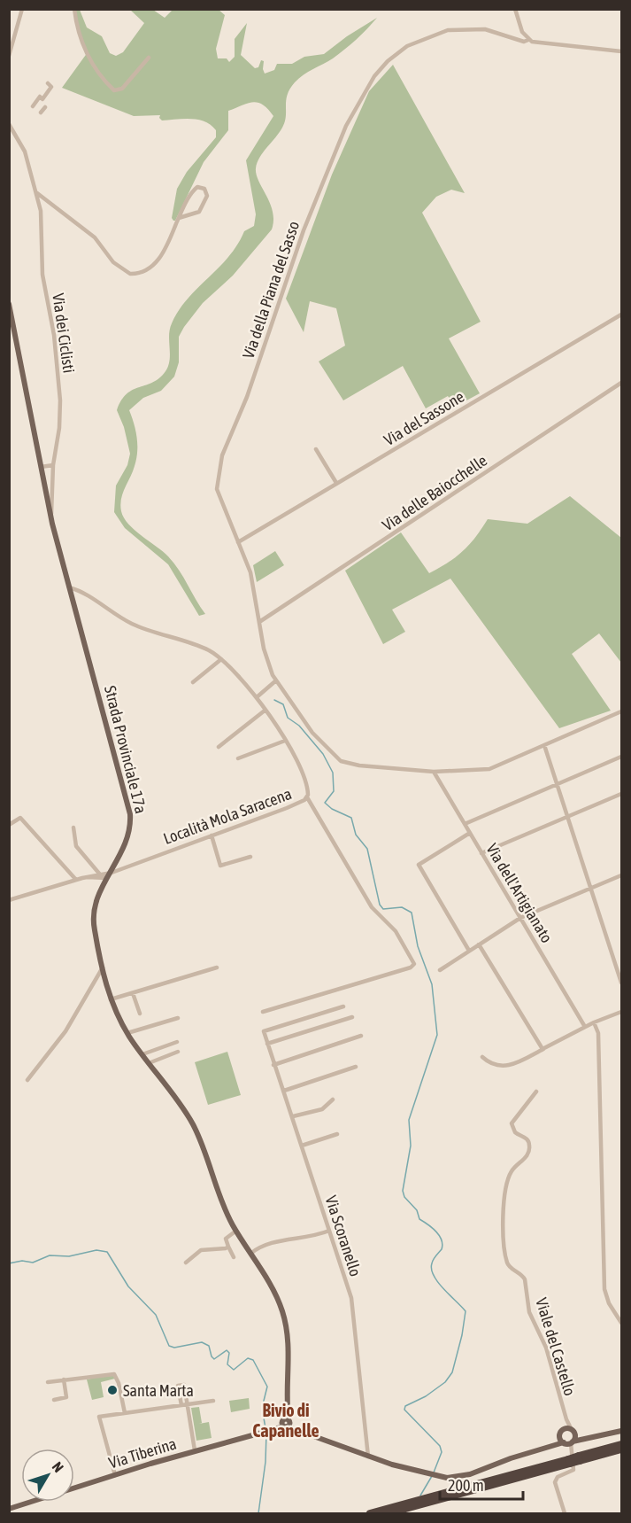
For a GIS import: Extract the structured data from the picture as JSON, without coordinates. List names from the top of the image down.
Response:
{
  "streets": {
    "main road": ["Strada Provinciale 17a", "Via Tiberina"],
    "street": [
      "Via della Piana del Sasso",
      "Via dei Ciclisti",
      "Via del Sassone",
      "Via delle Baiocchelle",
      "Località Mola Saracena",
      "Via dell'Artigianato",
      "Via Scoranello",
      "Viale del Castello"
    ]
  },
  "crossings": [
    ["Via della Piana del Sasso", "Via del Sassone"],
    ["Via della Piana del Sasso", "Via delle Baiocchelle"],
    ["Via della Piana del Sasso", "Via dell'Artigianato"],
    ["Via dei Ciclisti", "Strada Provinciale 17a"],
    ["Strada Provinciale 17a", "Località Mola Saracena"],
    ["Strada Provinciale 17a", "Via Tiberina"],
    ["Via Scoranello", "Via Tiberina"]
  ],
  "districts": ["Bivio di Capanelle"],
  "places": ["Santa Marta"],
  "scale_bar": "200 m",
  "north": "top right"
}
